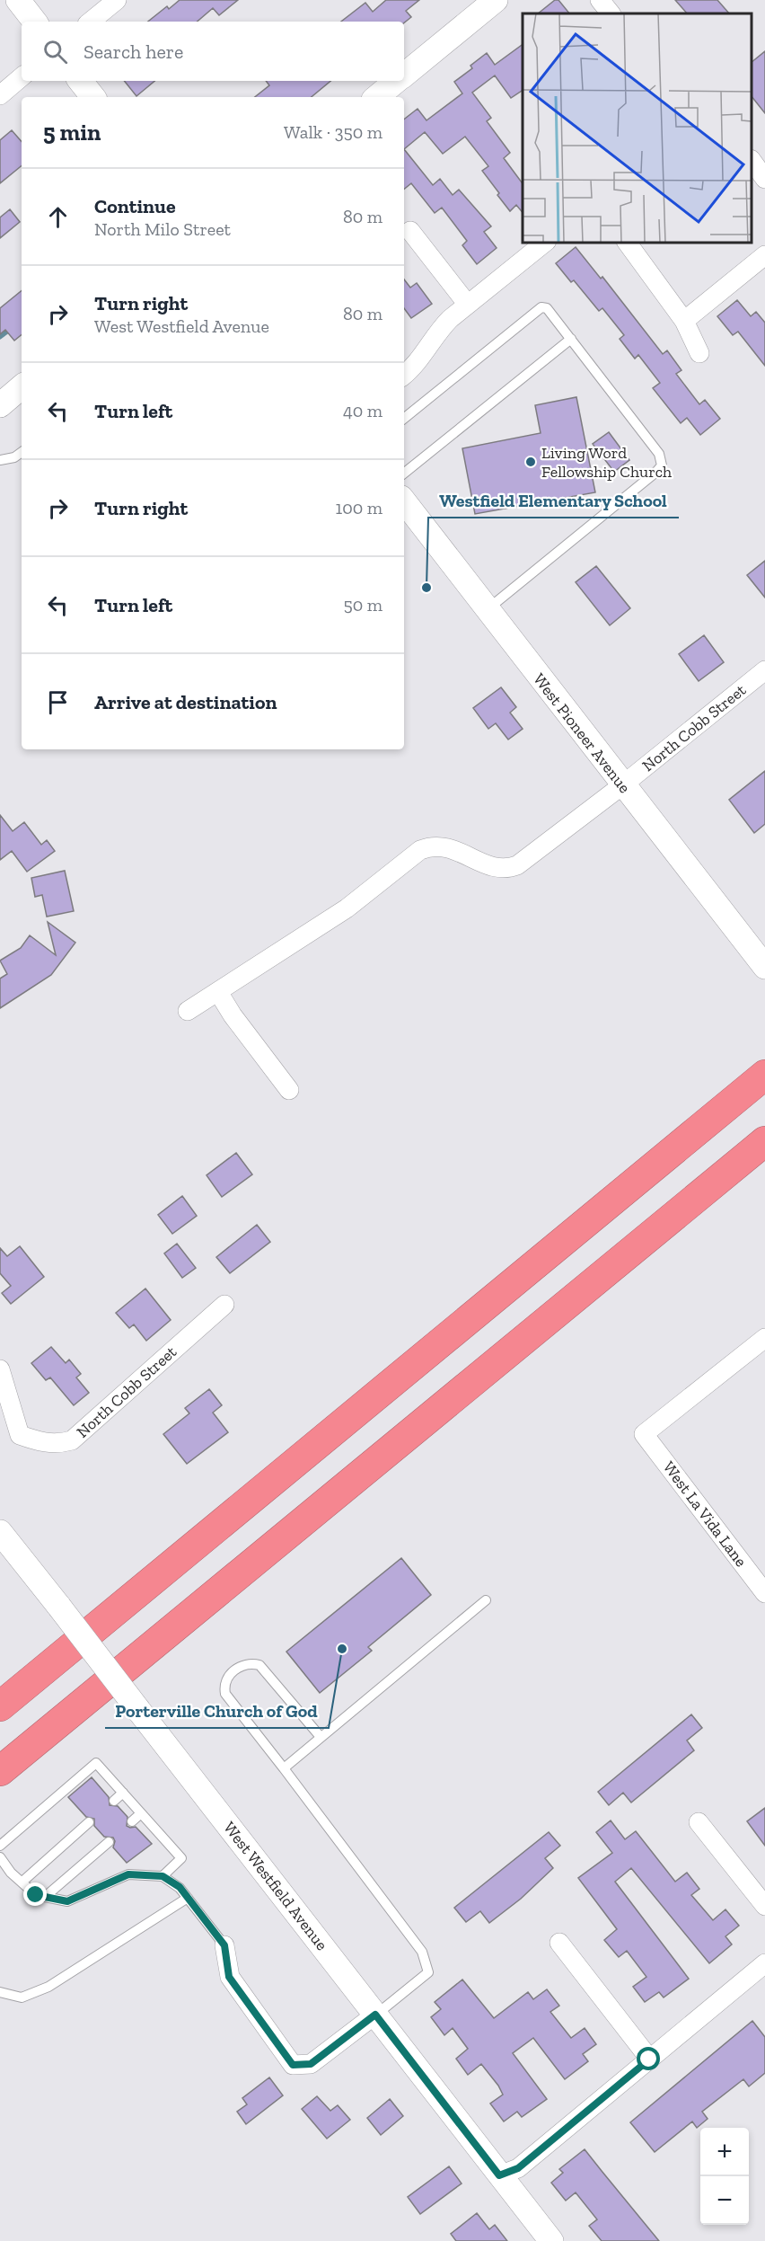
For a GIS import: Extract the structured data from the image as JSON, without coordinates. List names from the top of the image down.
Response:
{
  "streets": {
    "street": [
      "North Cobb Street",
      "West Pioneer Avenue",
      "West La Vida Lane",
      "West Westfield Avenue"
    ]
  },
  "crossings": [
    ["North Cobb Street", "West Pioneer Avenue"]
  ],
  "places": ["Living Word Fellowship Church", "Westfield Elementary School", "Porterville Church of God"],
  "page": {
    "search": "Search here",
    "heading": ["5 min", "Walk · 350 m"],
    "list": [
      ["Continue", "North Milo Street", "80 m"],
      ["Turn right", "West Westfield Avenue", "80 m"],
      ["Turn left", "40 m"],
      ["Turn right", "100 m"],
      ["Turn left", "50 m"],
      "Arrive at destination"
    ],
    "map_buttons": ["+", "−"]
  }
}
